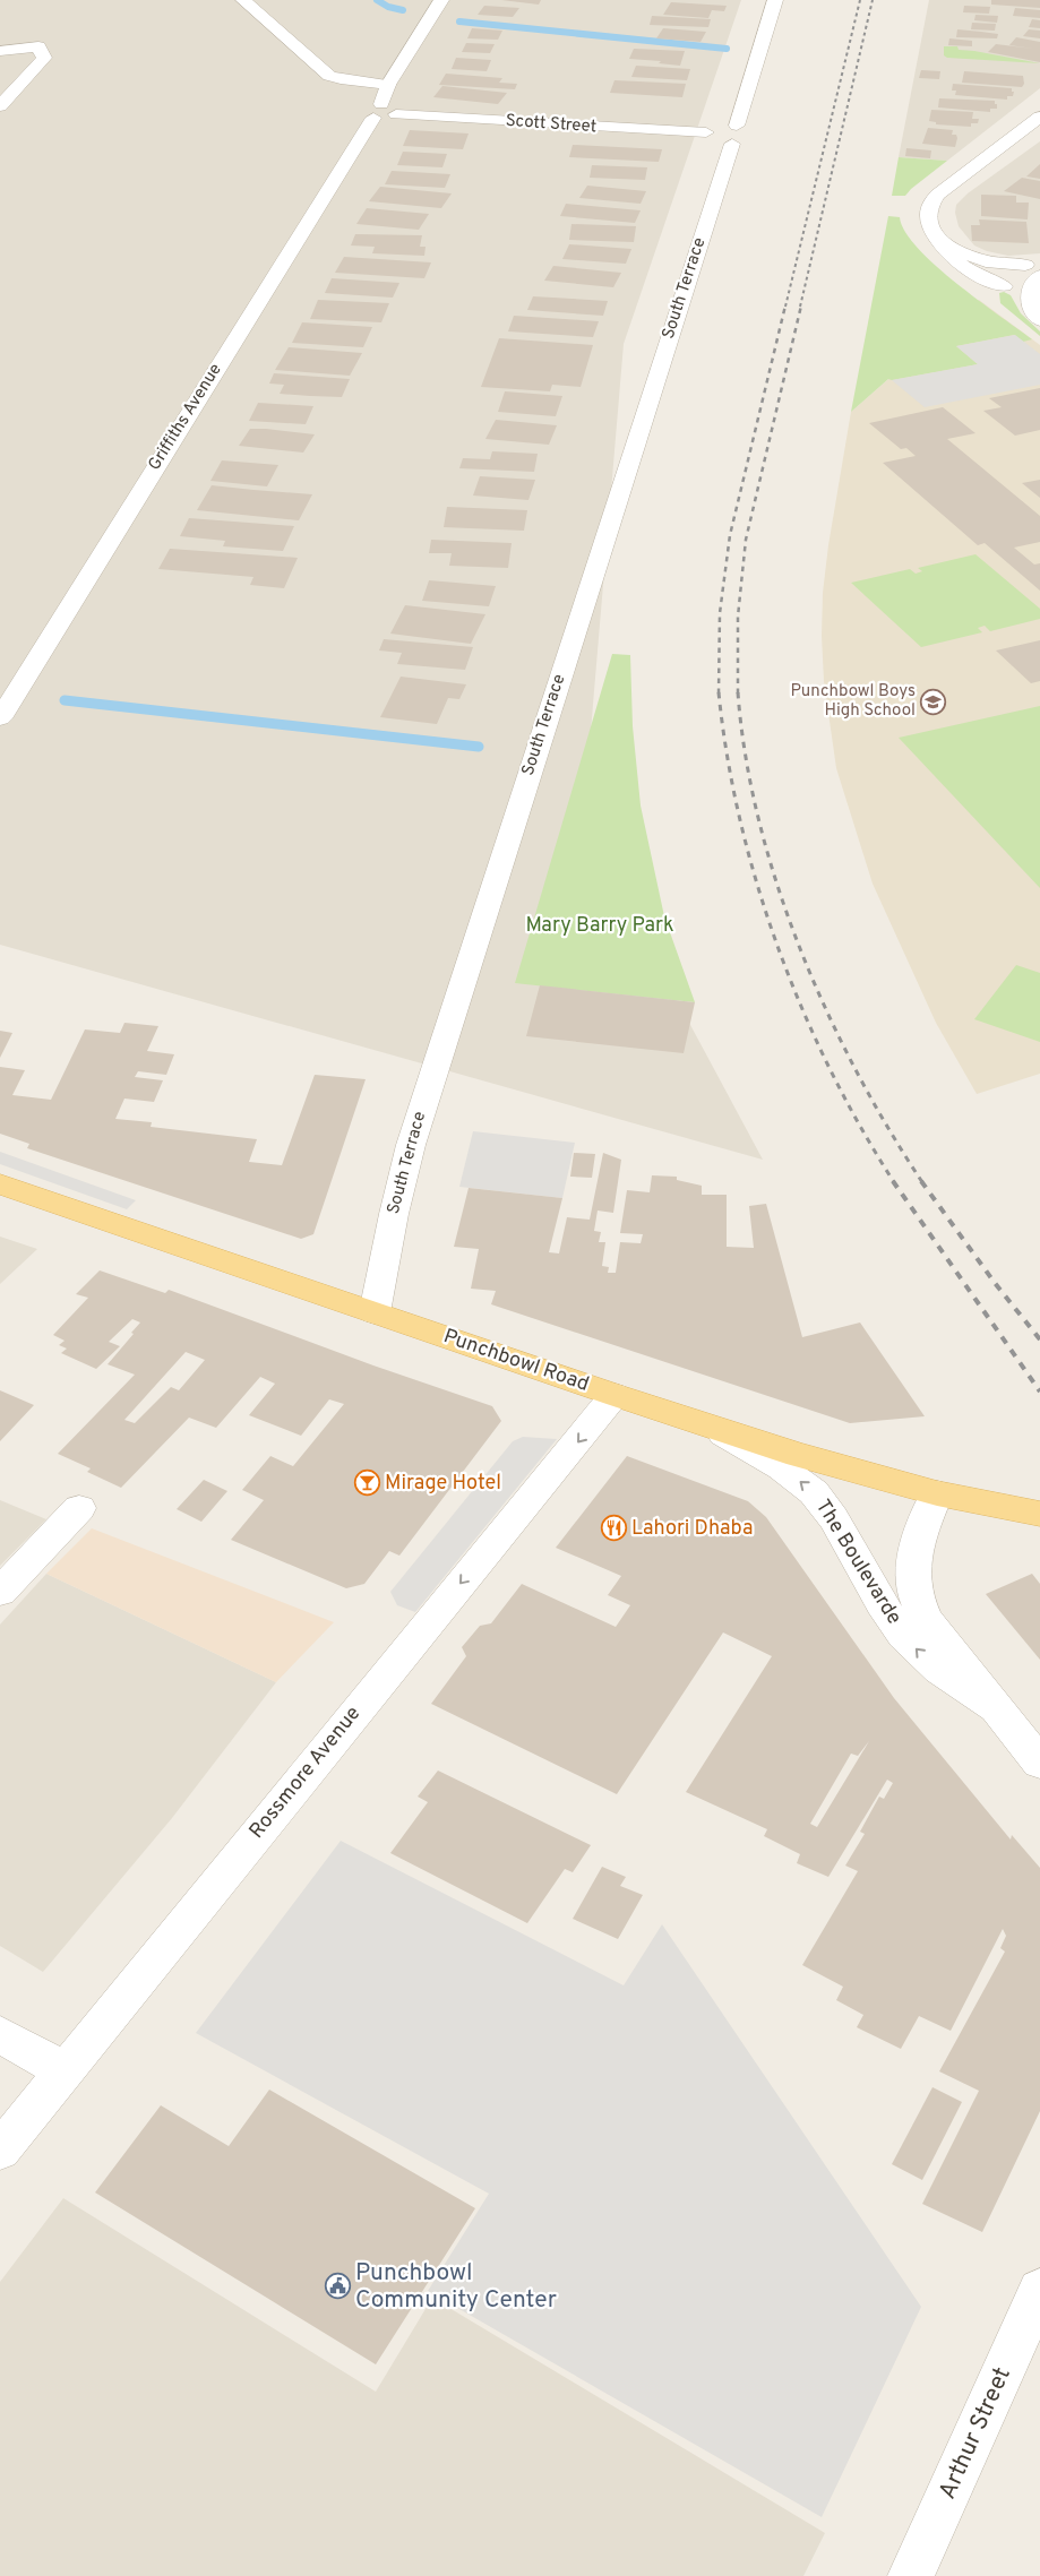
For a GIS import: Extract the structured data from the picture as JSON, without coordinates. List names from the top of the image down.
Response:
{
  "streets": {
    "main road": ["Punchbowl Road"],
    "street": [
      "Scott Street",
      "South Terrace",
      "Griffiths Avenue",
      "The Boulevarde",
      "Rossmore Avenue",
      "Arthur Street"
    ]
  },
  "crossings": [
    ["Scott Street", "South Terrace"],
    ["Scott Street", "Griffiths Avenue"],
    ["South Terrace", "Punchbowl Road"],
    ["Punchbowl Road", "The Boulevarde"],
    ["Punchbowl Road", "Rossmore Avenue"]
  ],
  "one_way": ["The Boulevarde", "Rossmore Avenue"],
  "parks": ["Mary Barry Park"],
  "places": {
    "school or university": ["Punchbowl Boys High School"],
    "bar": ["Mirage Hotel"],
    "restaurant": ["Lahori Dhaba"],
    "public building": ["Punchbowl Community Center"]
  }
}
